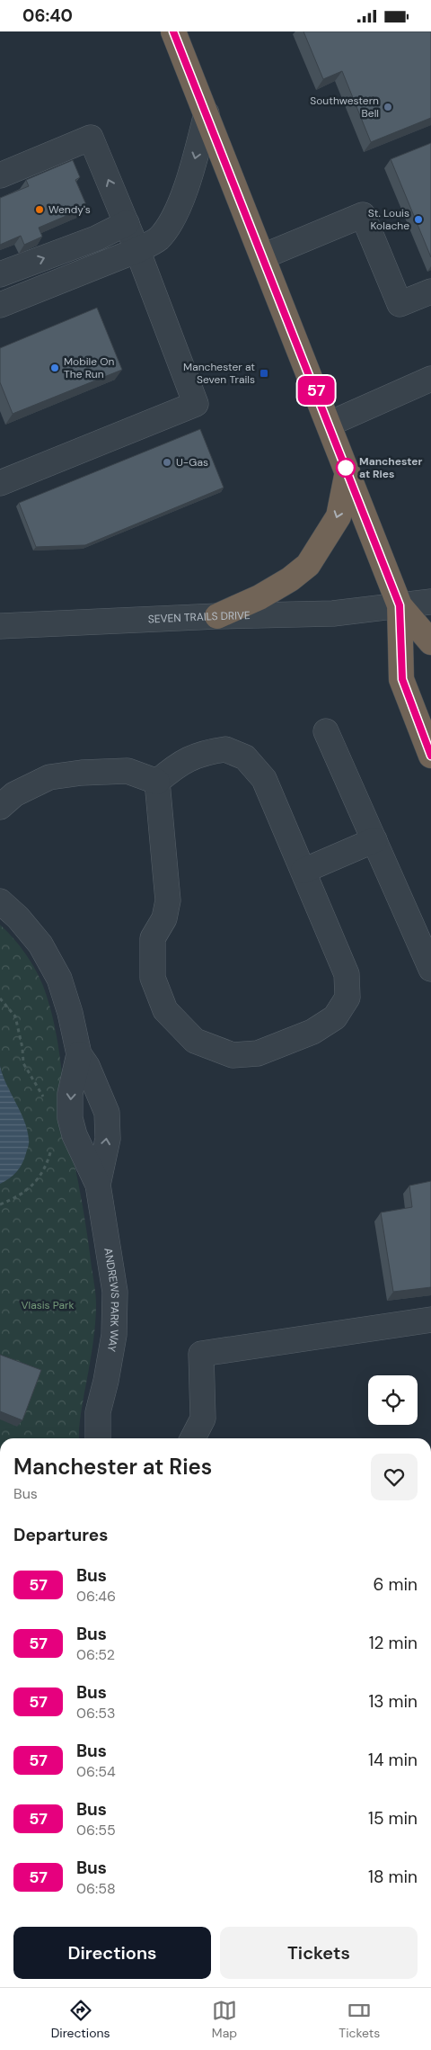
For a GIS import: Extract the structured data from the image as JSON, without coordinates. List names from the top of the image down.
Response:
{
  "streets": {
    "street": ["SEVEN TRAILS DRIVE", "ANDREWS PARK WAY"]
  },
  "parks": ["Vlasis Park"],
  "places": {
    "other": [
      "Southwestern Bell",
      "Wendy's",
      "St. Louis Kolache",
      "Mobile On The Run",
      "U-Gas",
      "Manchester at Ries"
    ],
    "transit": ["Manchester at Seven Trails"]
  },
  "lines": ["bus line 57"],
  "page": {
    "status": "06:40",
    "on_map": "57",
    "heading": [
      ["Manchester at Ries", "Bus"],
      "Departures"
    ],
    "list": [
      {
        "mark": "57",
        "name": "Bus",
        "note": "06:46",
        "value": "6 min"
      },
      {
        "mark": "57",
        "name": "Bus",
        "note": "06:52",
        "value": "12 min"
      },
      {
        "mark": "57",
        "name": "Bus",
        "note": "06:53",
        "value": "13 min"
      },
      {
        "mark": "57",
        "name": "Bus",
        "note": "06:54",
        "value": "14 min"
      },
      {
        "mark": "57",
        "name": "Bus",
        "note": "06:55",
        "value": "15 min"
      },
      {
        "mark": "57",
        "name": "Bus",
        "note": "06:58",
        "value": "18 min"
      }
    ],
    "buttons": ["Directions", "Tickets"],
    "tabs": ["Directions", "Map", "Tickets"]
  }
}
